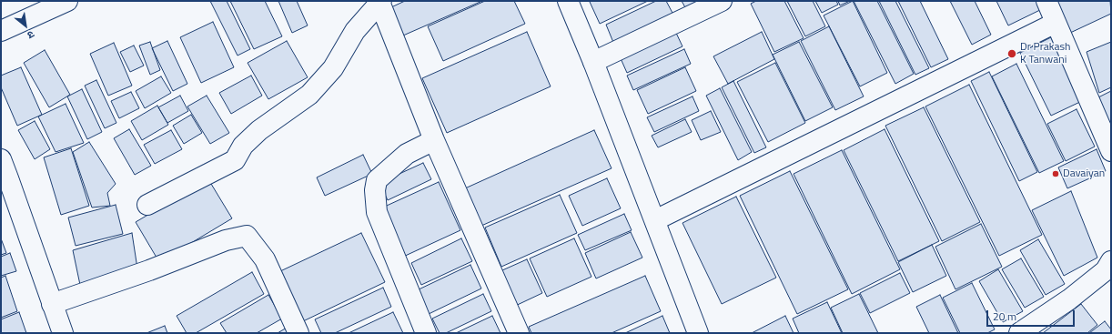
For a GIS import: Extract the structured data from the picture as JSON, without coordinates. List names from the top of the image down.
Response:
{
  "places": ["Dr Prakash K Tanwani", "Davaiyan"],
  "scale_bar": "20 m",
  "north": "bottom right"
}
